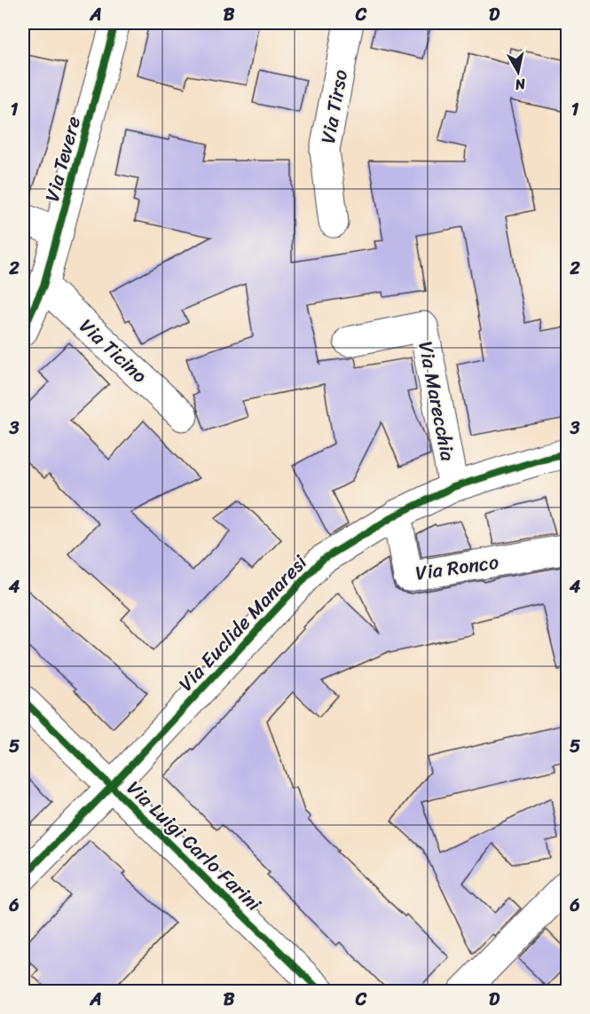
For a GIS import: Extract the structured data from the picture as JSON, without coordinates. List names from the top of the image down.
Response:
{
  "streets": {
    "street": [
      "Via Tirso",
      "Via Tevere",
      "Via Ticino",
      "Via Marecchia",
      "Via Ronco",
      "Via Euclide Manaresi",
      "Via Luigi Carlo Farini"
    ]
  },
  "crossings": [
    ["Via Tevere", "Via Ticino"],
    ["Via Marecchia", "Via Euclide Manaresi"],
    ["Via Ronco", "Via Euclide Manaresi"],
    ["Via Euclide Manaresi", "Via Luigi Carlo Farini"]
  ],
  "north": "bottom",
  "grid": {
    "columns": [
      "A",
      "B",
      "C",
      "D"
    ],
    "rows": [
      "1",
      "2",
      "3",
      "4",
      "5",
      "6"
    ]
  }
}
